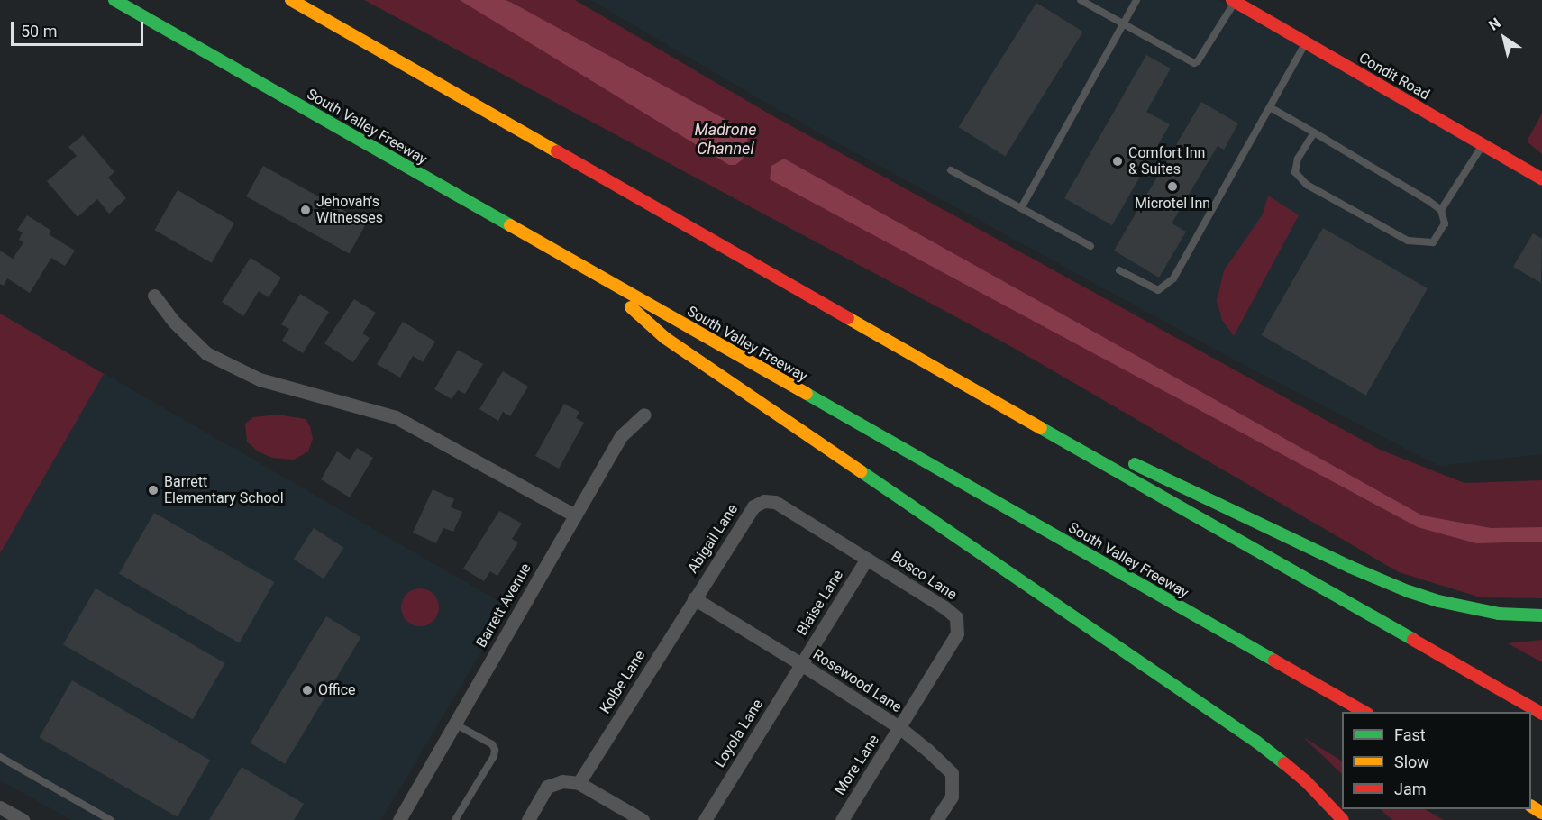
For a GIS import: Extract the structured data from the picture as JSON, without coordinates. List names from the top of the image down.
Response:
{
  "streets": {
    "main road": ["Condit Road", "South Valley Freeway"],
    "street": [
      "Abigail Lane",
      "Bosco Lane",
      "Blaise Lane",
      "Barrett Avenue",
      "Rosewood Lane",
      "Kolbe Lane",
      "Loyola Lane",
      "More Lane"
    ]
  },
  "crossings": [
    ["Abigail Lane", "Bosco Lane"],
    ["Abigail Lane", "Rosewood Lane"],
    ["Abigail Lane", "Kolbe Lane"],
    ["Bosco Lane", "Blaise Lane"],
    ["Bosco Lane", "Rosewood Lane"],
    ["Bosco Lane", "More Lane"],
    ["Blaise Lane", "Rosewood Lane"],
    ["Blaise Lane", "Loyola Lane"],
    ["Rosewood Lane", "Kolbe Lane"],
    ["Rosewood Lane", "Loyola Lane"],
    ["Rosewood Lane", "More Lane"]
  ],
  "water": ["Madrone Channel"],
  "places": [
    "Comfort Inn & Suites",
    "Microtel Inn",
    "Jehovah's Witnesses",
    "Barrett Elementary School",
    "Office"
  ],
  "legend": ["Fast", "Slow", "Jam"],
  "scale_bar": "50 m",
  "north": "top left"
}
